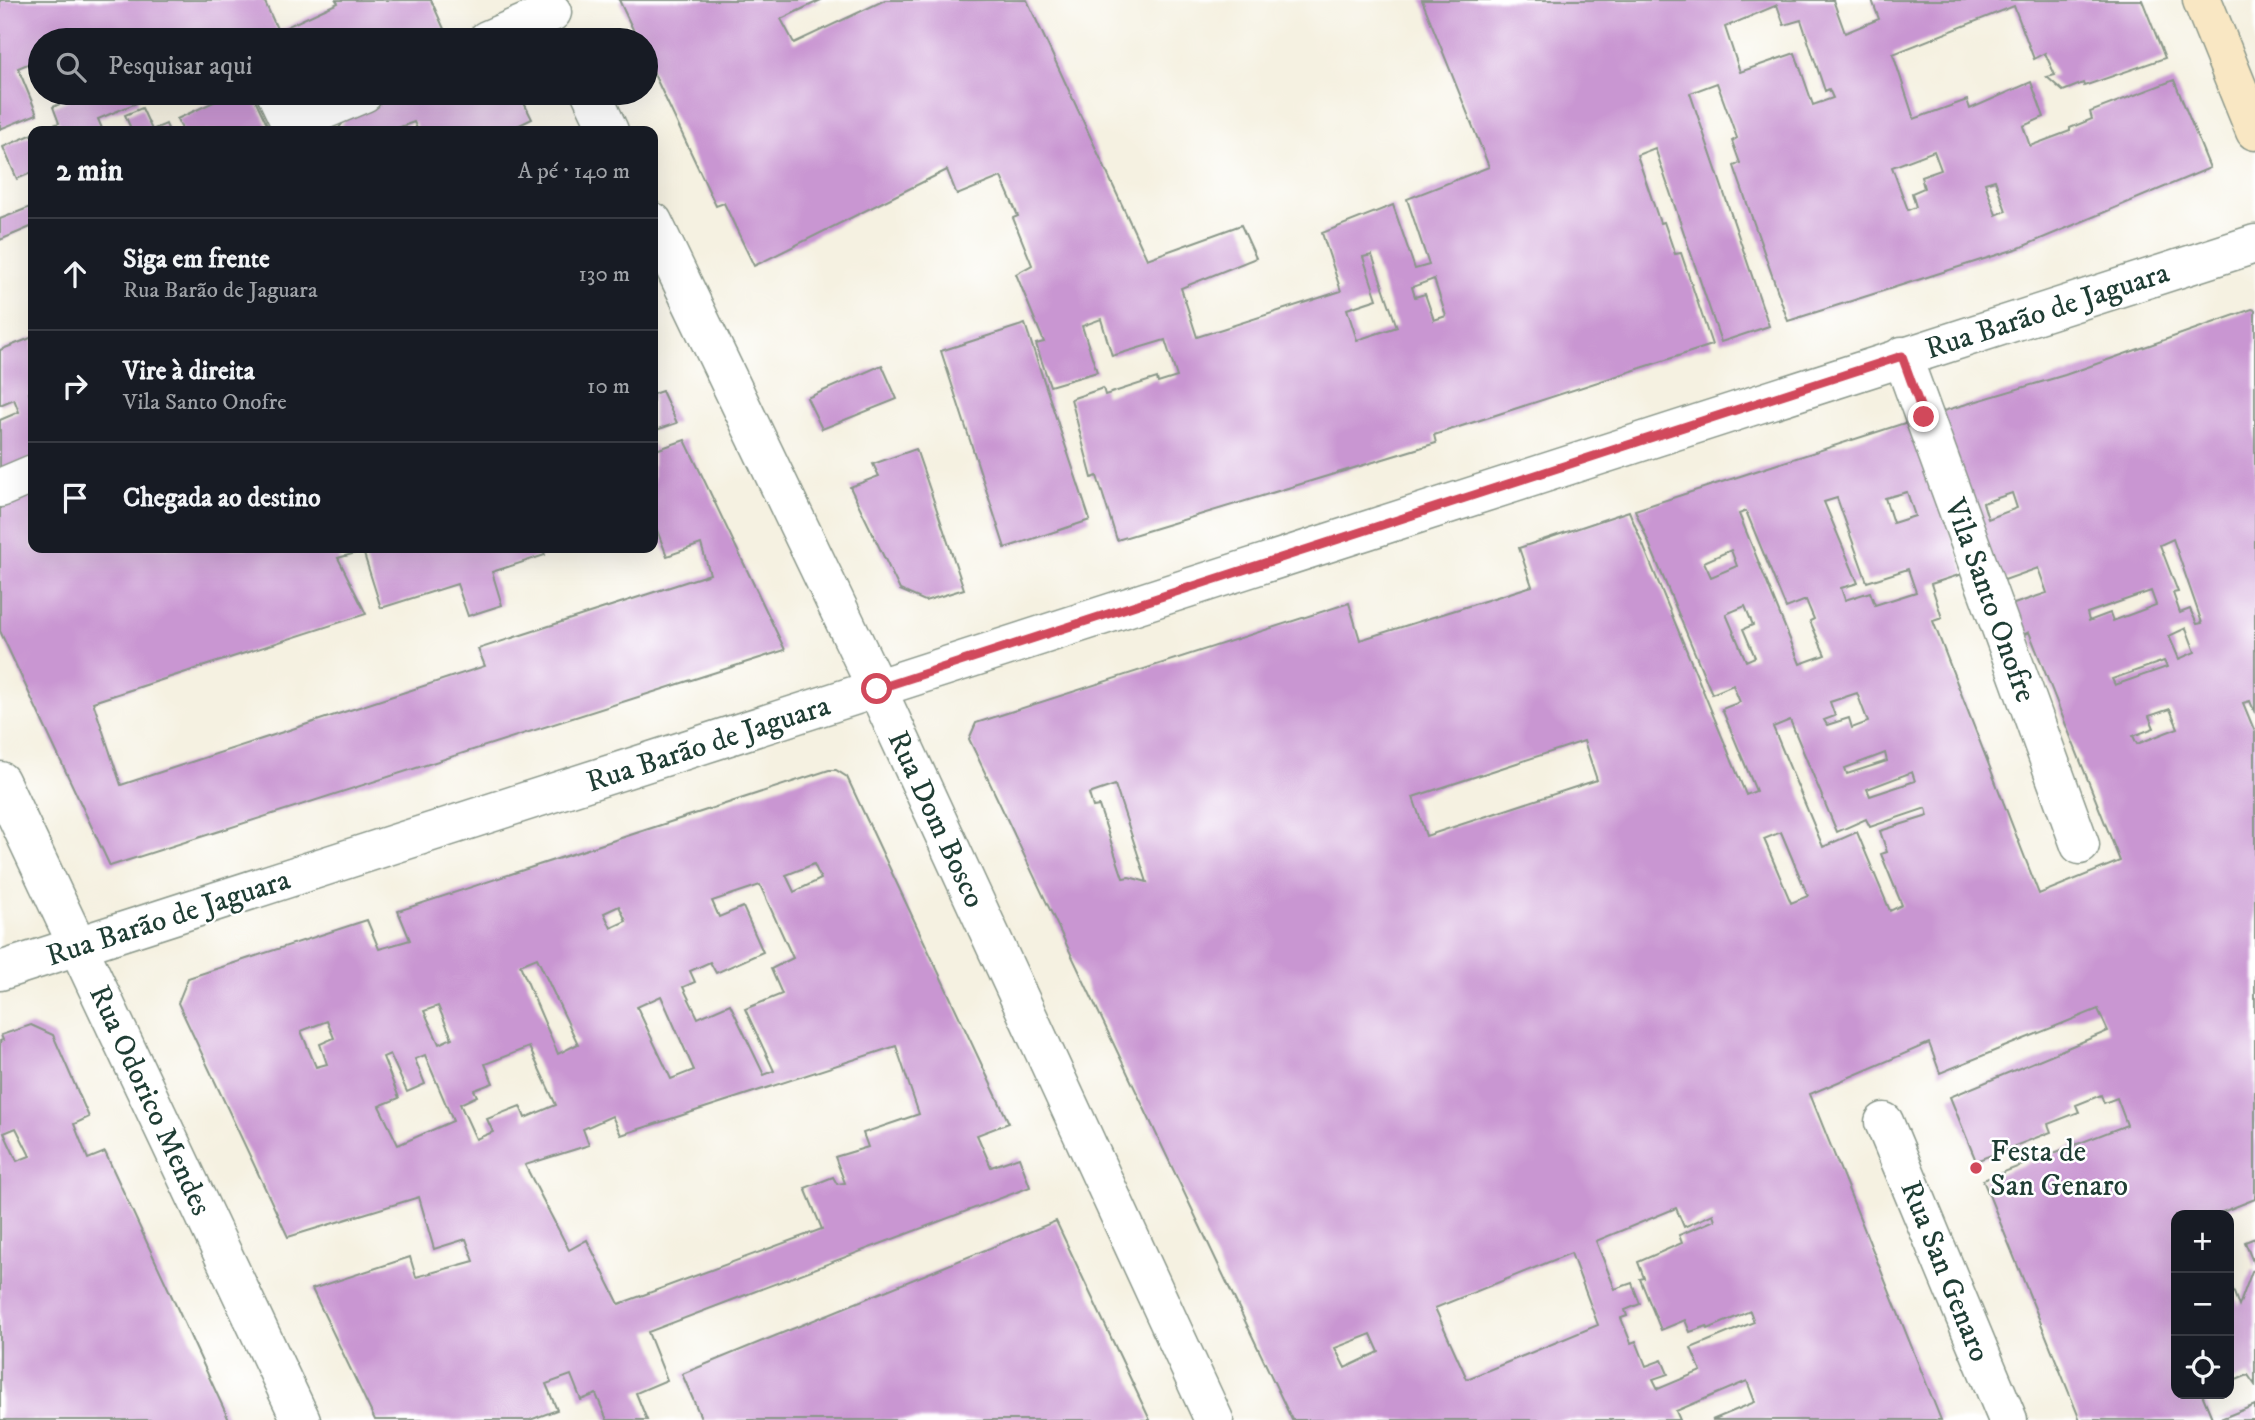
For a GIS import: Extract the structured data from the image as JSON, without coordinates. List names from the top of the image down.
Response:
{
  "streets": {
    "street": [
      "Rua Barão de Jaguara",
      "Vila Santo Onofre",
      "Rua Dom Bosco",
      "Rua Odorico Mendes",
      "Rua San Genaro"
    ]
  },
  "crossings": [
    ["Rua Barão de Jaguara", "Vila Santo Onofre"],
    ["Rua Barão de Jaguara", "Rua Dom Bosco"],
    ["Rua Barão de Jaguara", "Rua Odorico Mendes"]
  ],
  "places": ["Festa de San Genaro"],
  "page": {
    "search": "Pesquisar aqui",
    "heading": ["2 min", "A pé · 140 m"],
    "list": [
      ["Siga em frente", "Rua Barão de Jaguara", "130 m"],
      ["Vire à direita", "Vila Santo Onofre", "10 m"],
      "Chegada ao destino"
    ],
    "map_buttons": ["+", "−"]
  }
}
